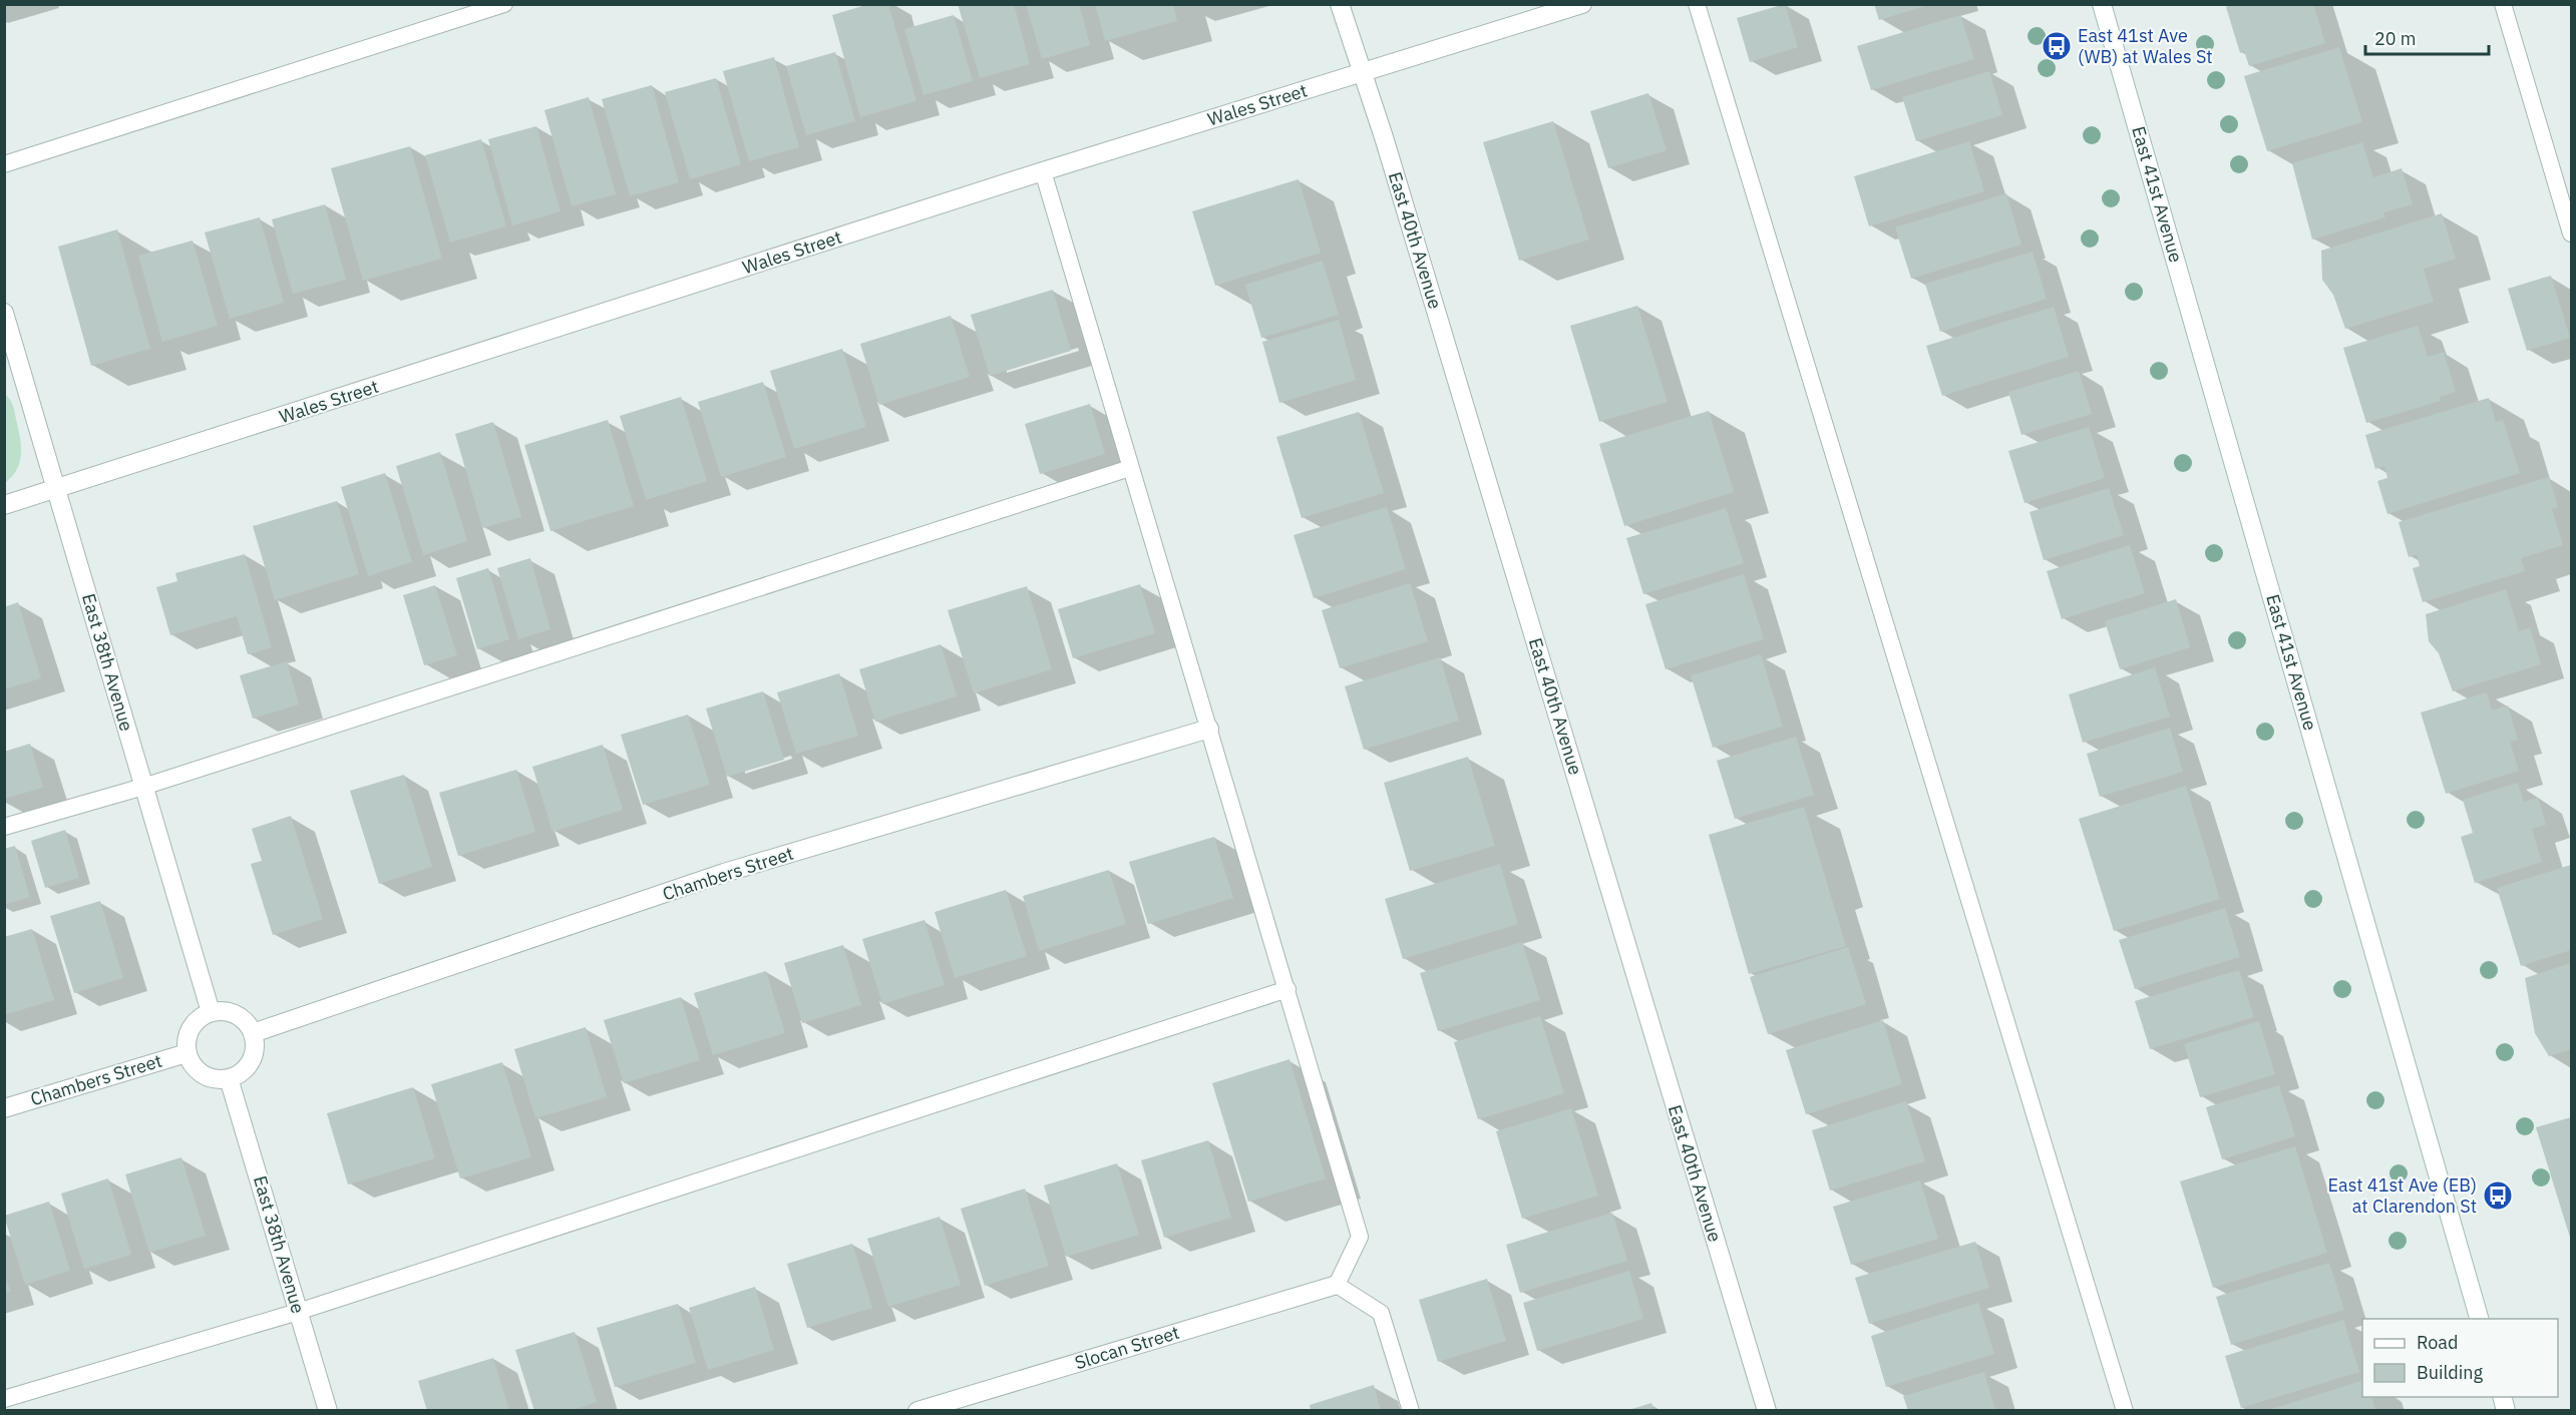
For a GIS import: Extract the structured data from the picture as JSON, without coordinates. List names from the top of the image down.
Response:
{
  "streets": {
    "street": [
      "Wales Street",
      "East 41st Avenue",
      "East 40th Avenue",
      "East 38th Avenue",
      "Chambers Street",
      "Slocan Street"
    ]
  },
  "crossings": [
    ["Wales Street", "East 40th Avenue"],
    ["Wales Street", "East 38th Avenue"],
    ["East 38th Avenue", "Chambers Street"]
  ],
  "places": {
    "bus stop": ["East 41st Ave (WB) at Wales St", "East 41st Ave (EB) at Clarendon St"]
  },
  "legend": ["Road", "Building"],
  "scale_bar": "20 m"
}
